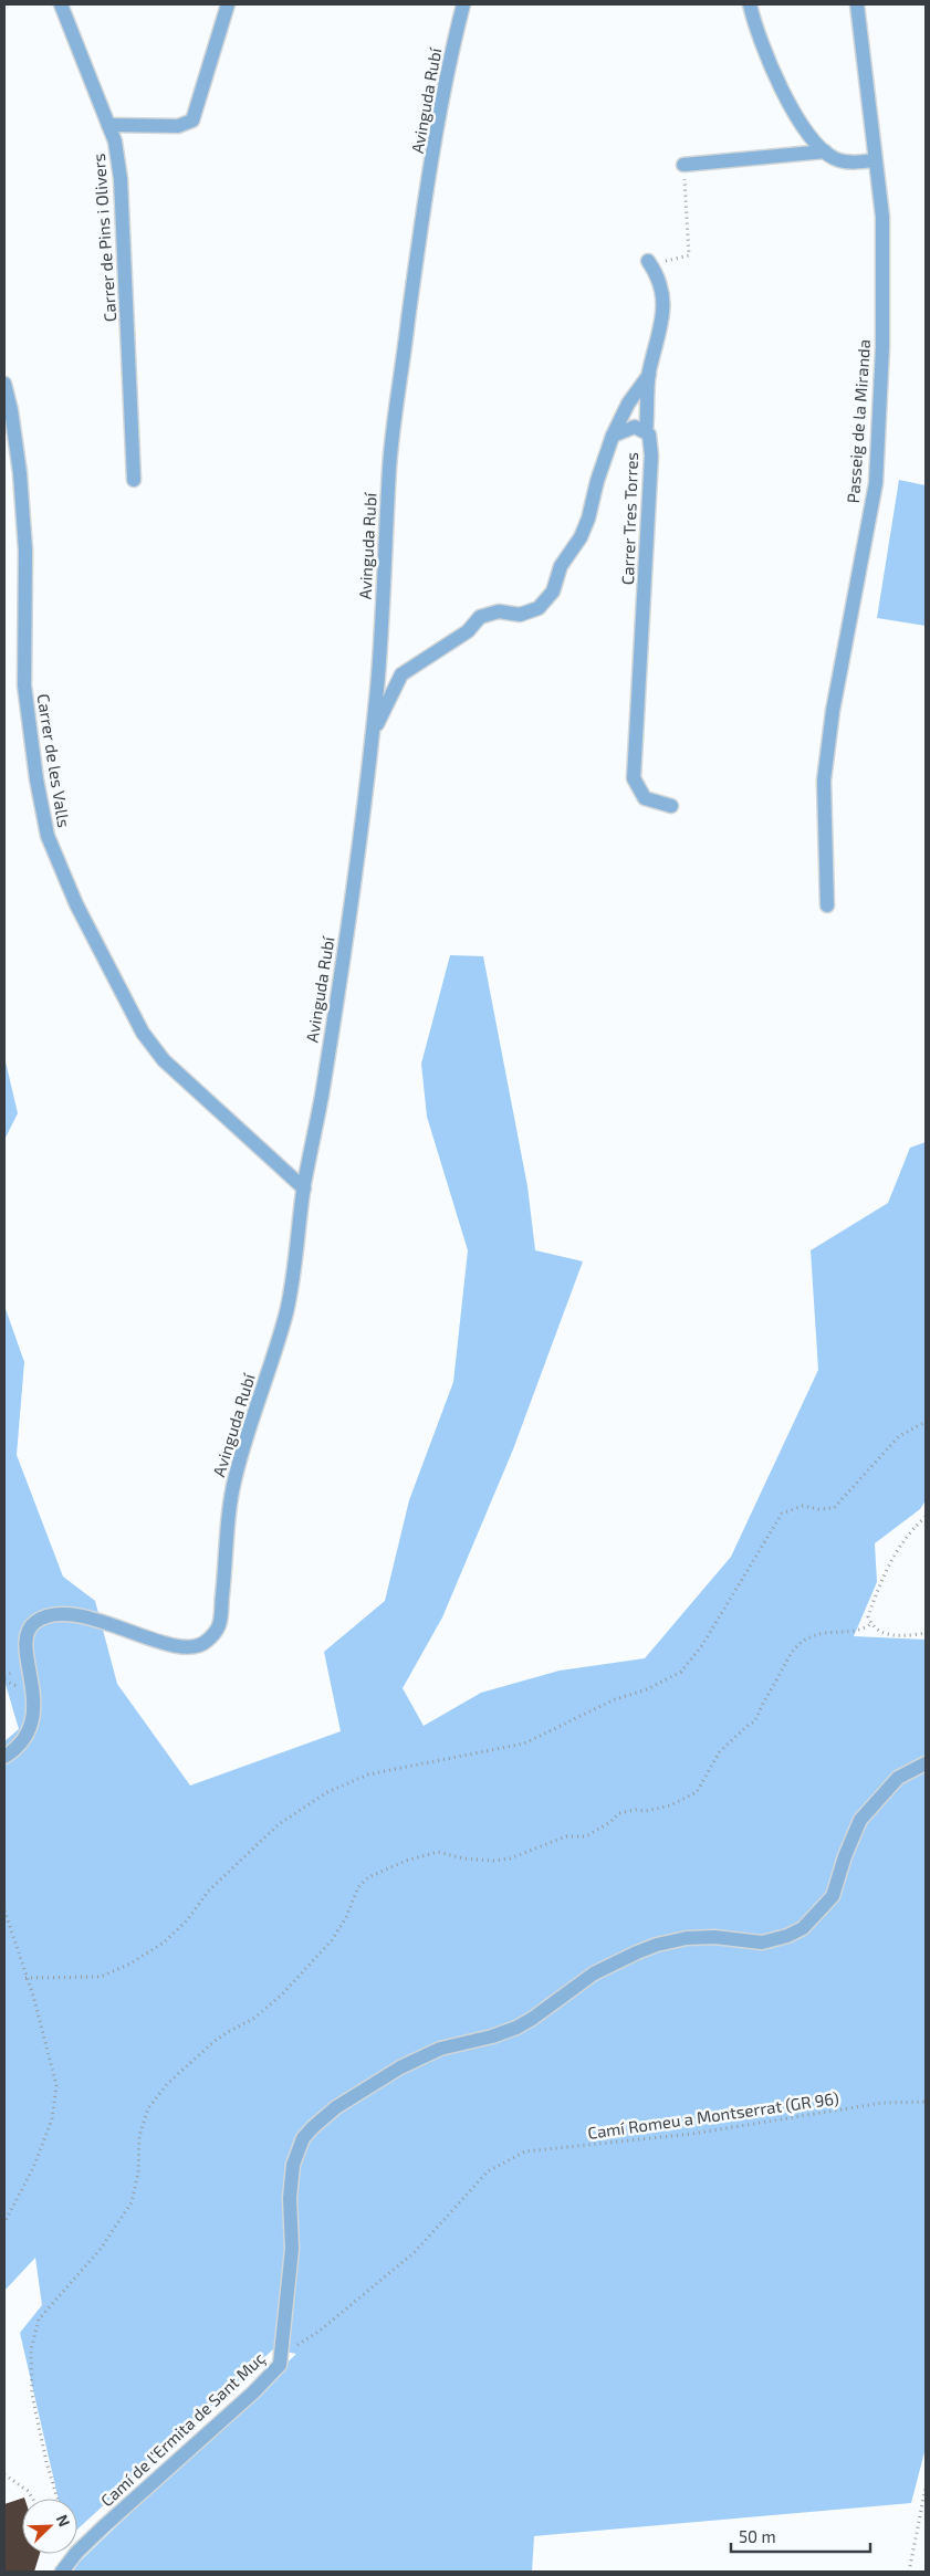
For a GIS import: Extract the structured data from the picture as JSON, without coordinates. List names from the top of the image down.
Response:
{
  "streets": {
    "street": [
      "Avinguda Rubí",
      "Carrer de Pins i Olivers",
      "Passeig de la Miranda",
      "Carrer Tres Torres",
      "Carrer de les Valls",
      "Camí de l'Ermita de Sant Muç"
    ],
    "path": ["Camí Romeu a Montserrat (GR 96)"]
  },
  "crossings": [
    ["Avinguda Rubí", "Carrer Tres Torres"],
    ["Avinguda Rubí", "Carrer de les Valls"],
    ["Camí Romeu a Montserrat (GR 96)", "Camí de l'Ermita de Sant Muç"]
  ],
  "scale_bar": "50 m",
  "north": "top right"
}
